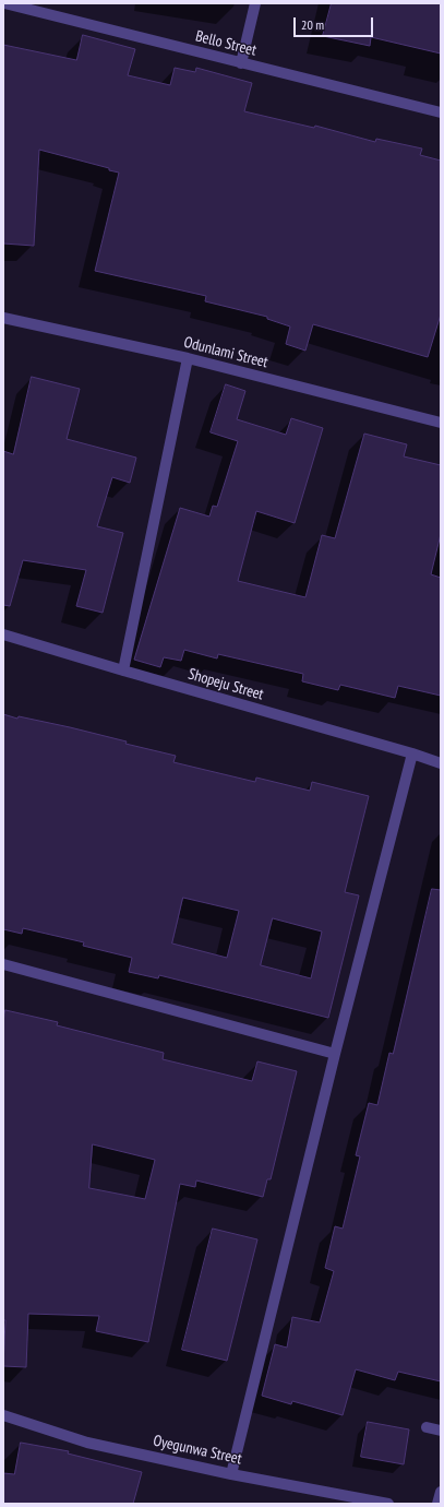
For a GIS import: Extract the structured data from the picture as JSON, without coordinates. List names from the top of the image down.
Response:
{
  "streets": {
    "street": [
      "Bello Street",
      "Odunlami Street",
      "Shopeju Street",
      "Oyegunwa Street"
    ]
  },
  "scale_bar": "20 m"
}
